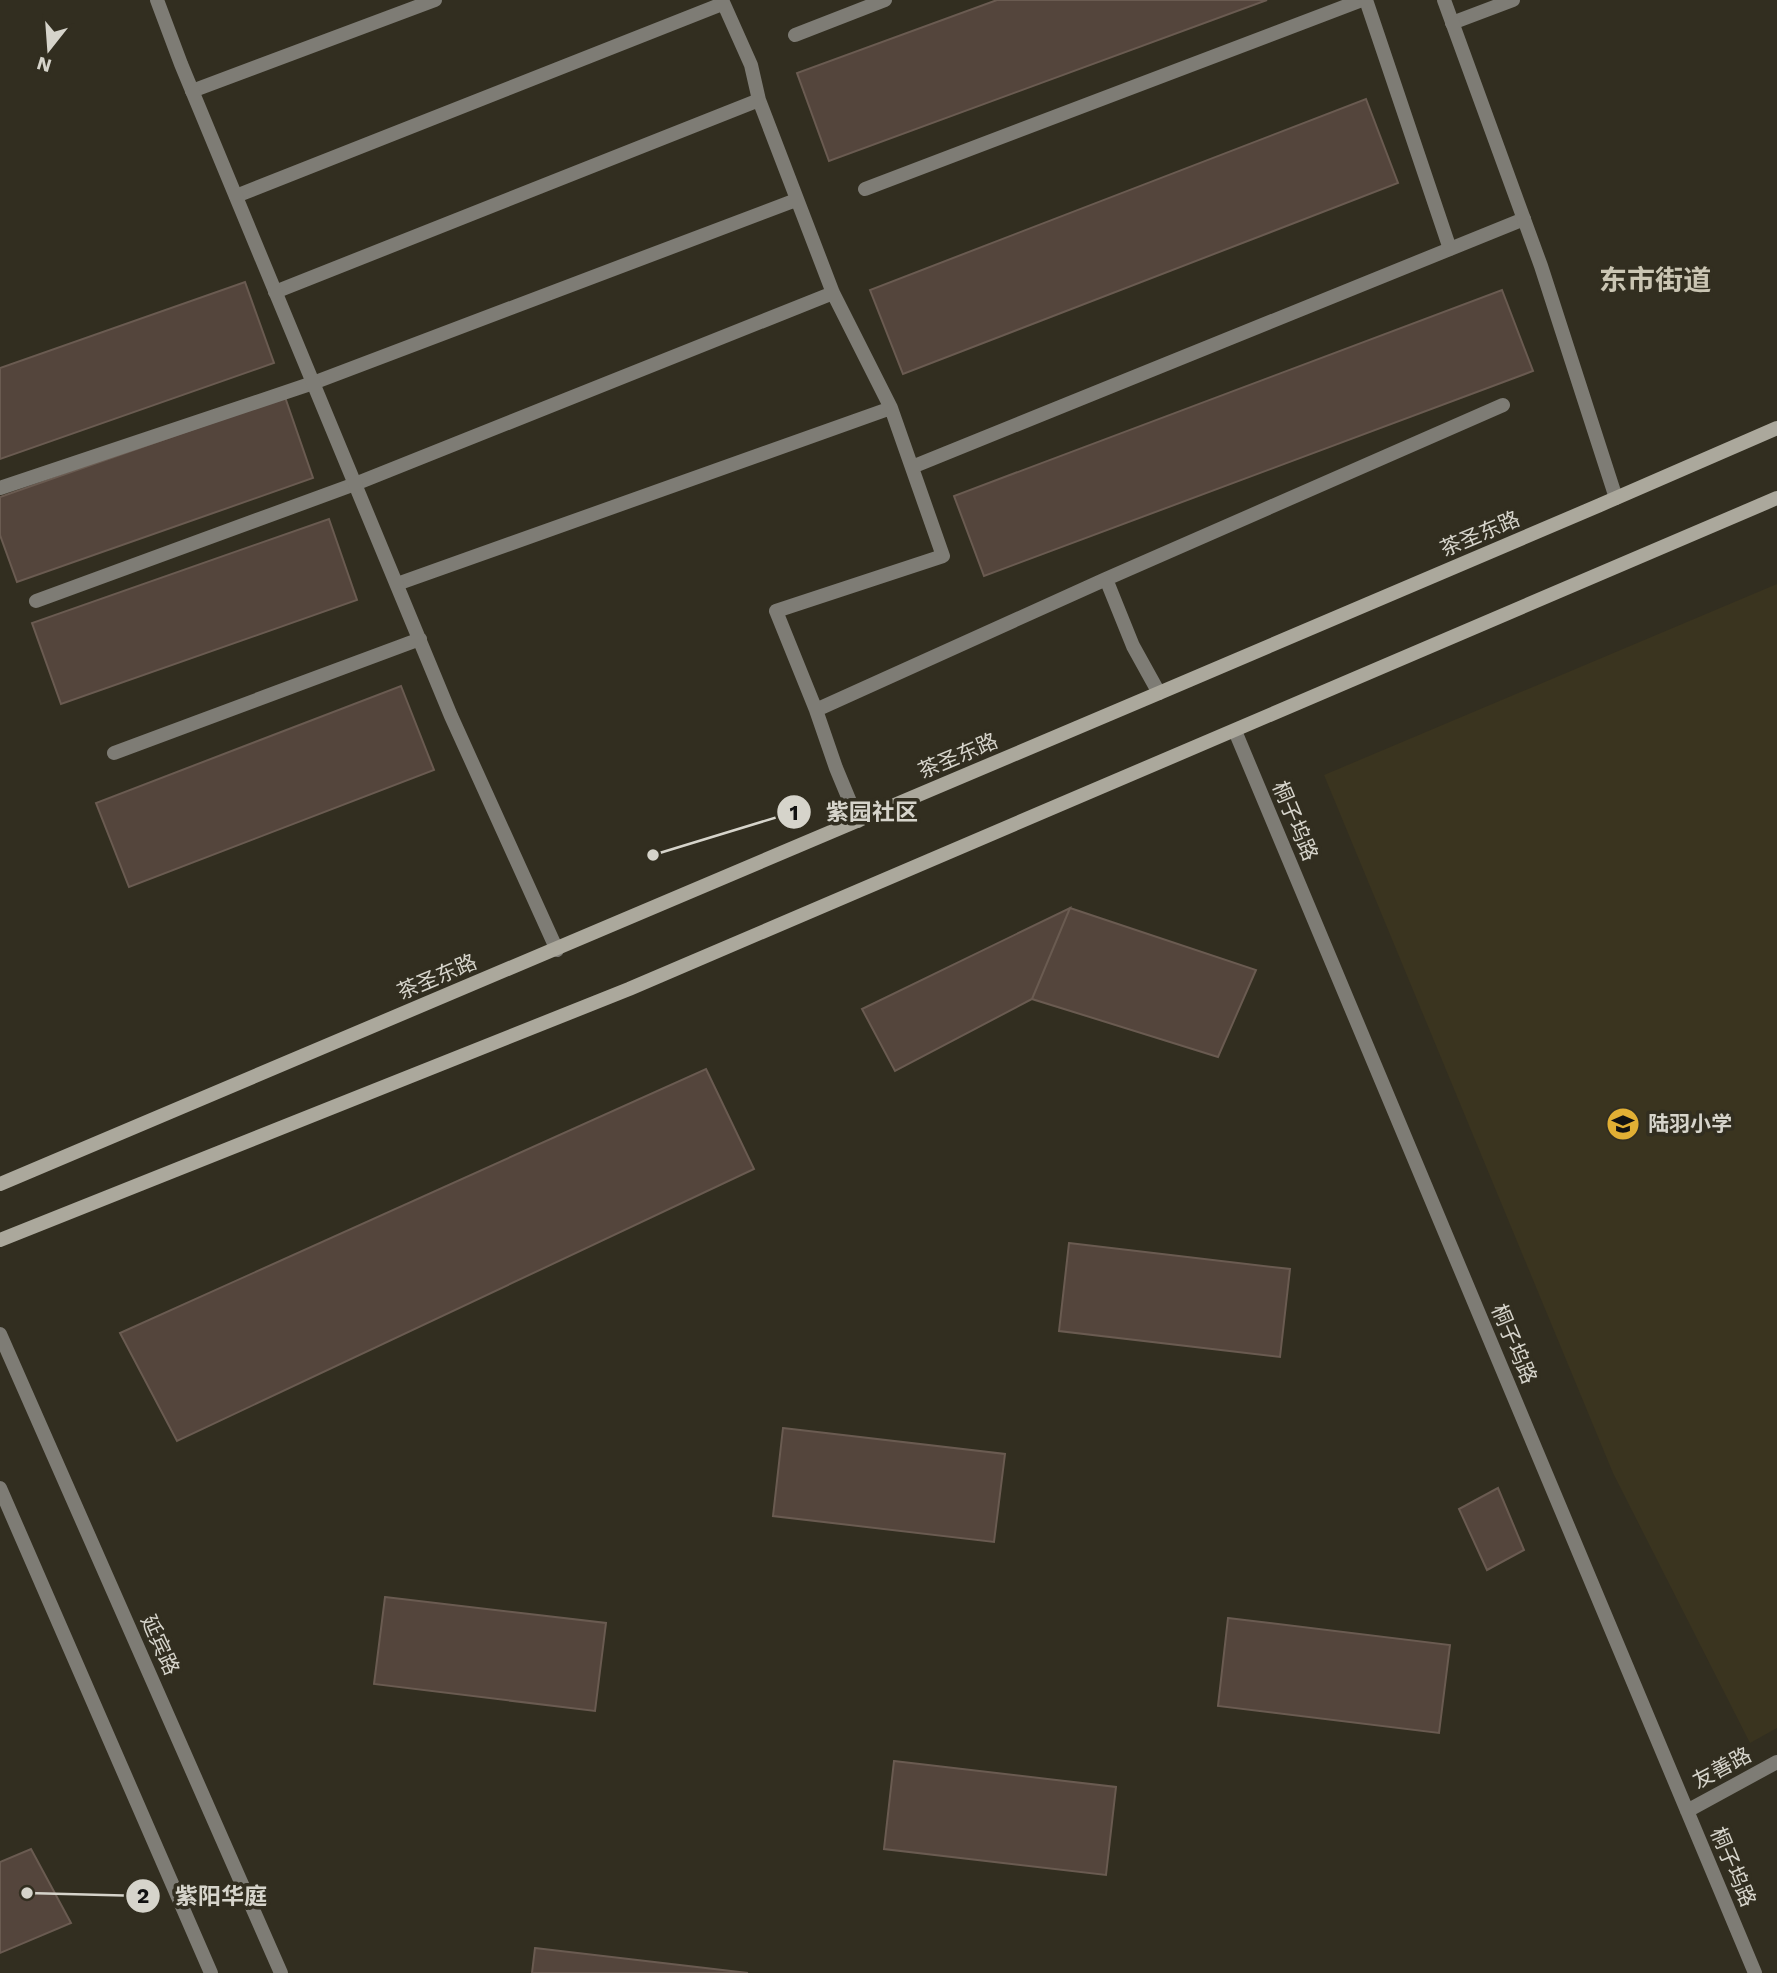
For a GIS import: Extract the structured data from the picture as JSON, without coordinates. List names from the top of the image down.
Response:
{
  "streets": {
    "main road": ["茶圣东路"],
    "street": ["桐子坞路", "延宾路", "友善路"]
  },
  "crossings": [
    ["桐子坞路", "友善路"]
  ],
  "districts": ["东市街道"],
  "places": {
    "other": ["紫园社区", "紫阳华庭"],
    "school or university": ["陆羽小学"]
  },
  "north": "bottom"
}
